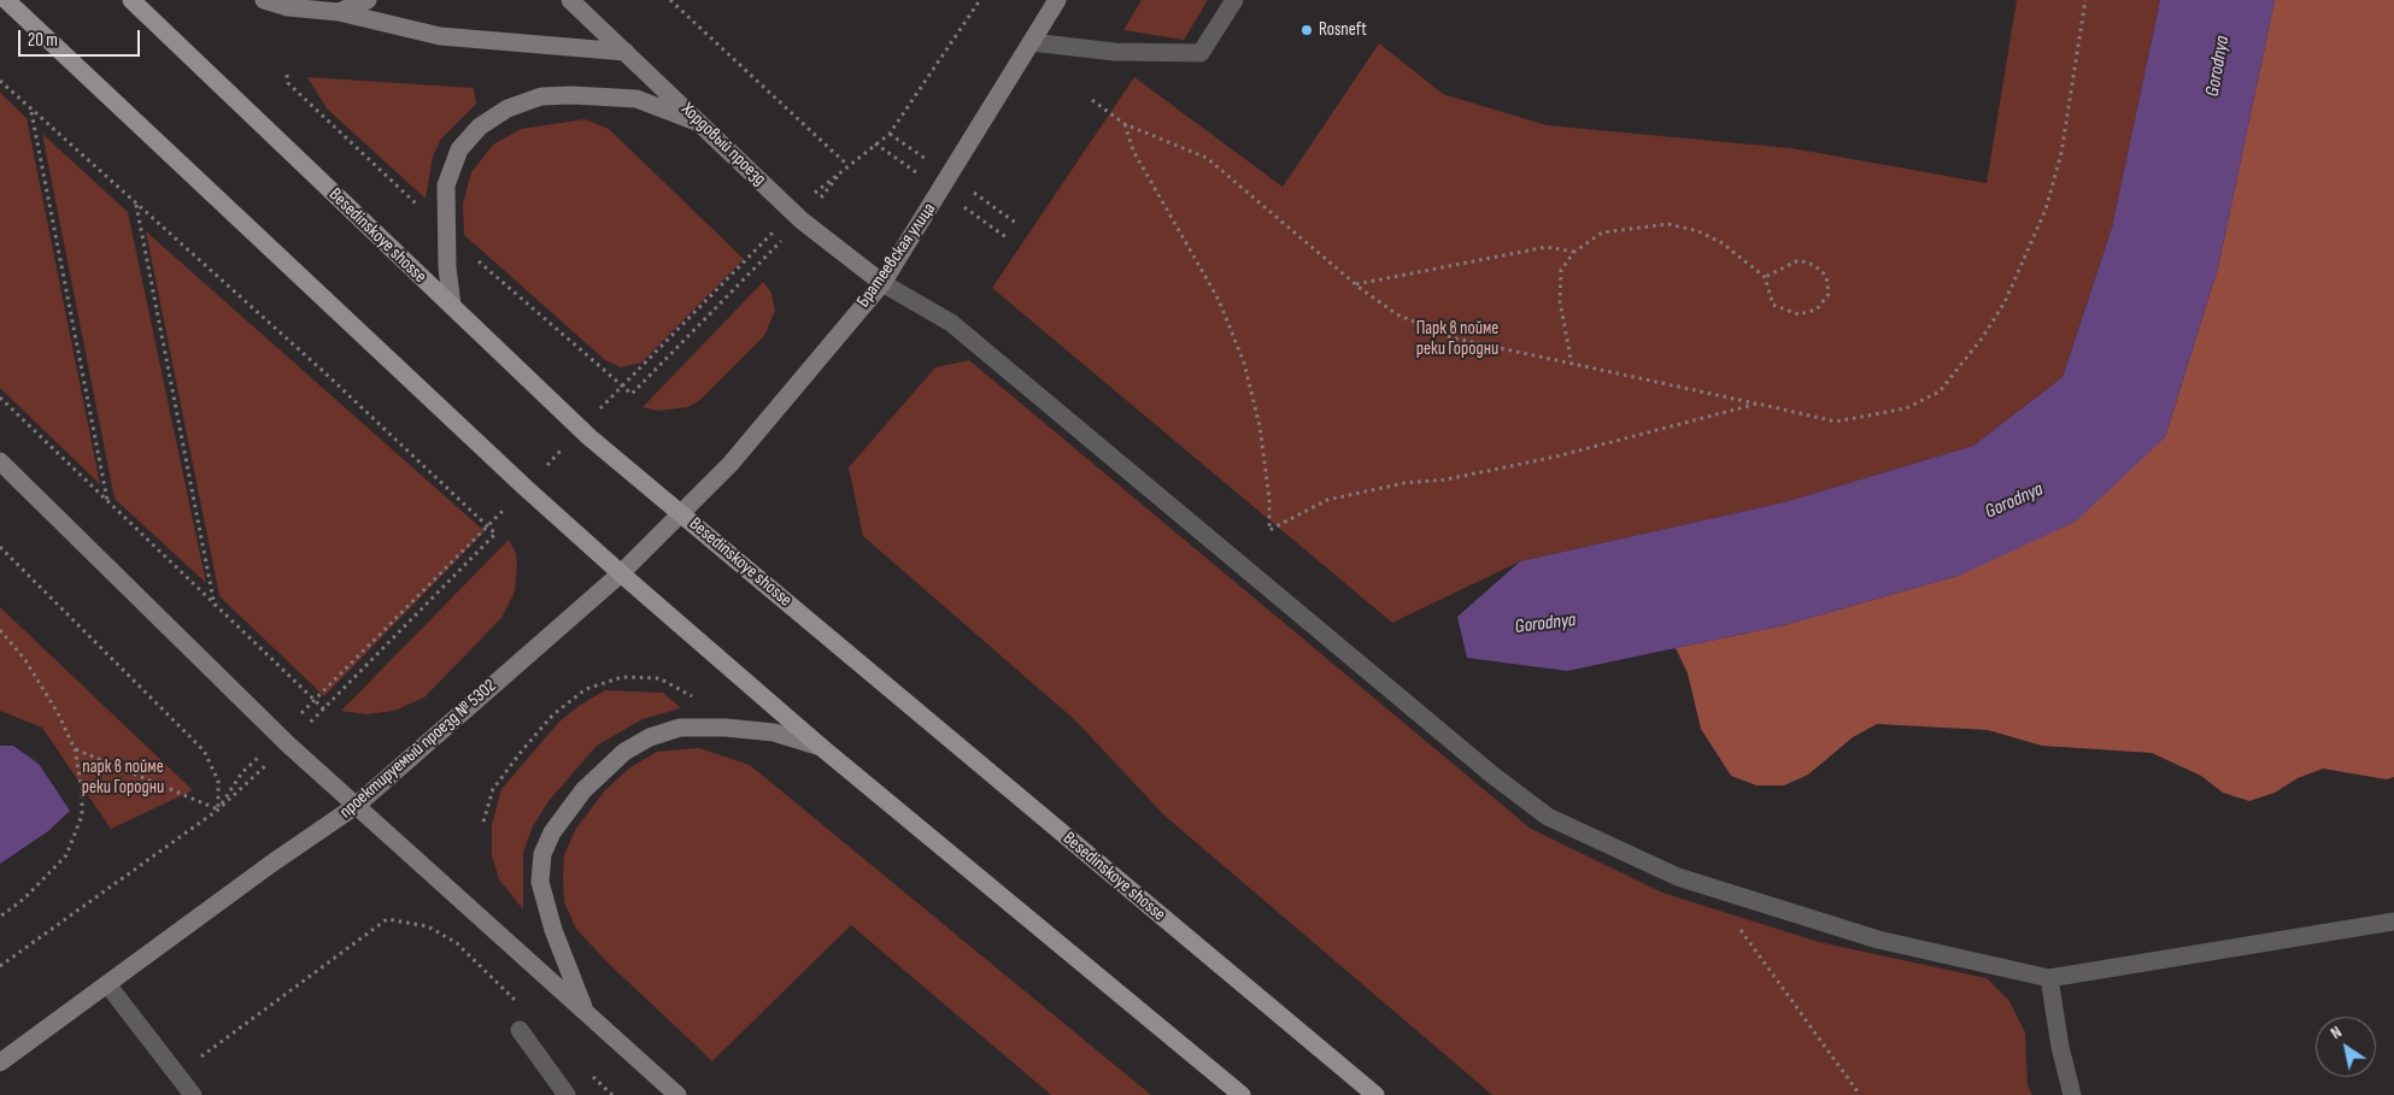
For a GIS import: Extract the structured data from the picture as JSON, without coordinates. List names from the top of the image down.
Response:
{
  "streets": {
    "main road": ["Besedinskoye shosse"],
    "street": ["Хордовый проезд", "Братеевская улица", "проектируемый проезд № 5302"]
  },
  "crossings": [
    ["Хордовый проезд", "Братеевская улица"],
    ["Besedinskoye shosse", "Братеевская улица"],
    ["Besedinskoye shosse", "проектируемый проезд № 5302"],
    ["Братеевская улица", "проектируемый проезд № 5302"]
  ],
  "water": ["Gorodnya"],
  "parks": ["Парк в пойме реки Городни", "парк в пойме реки Городни"],
  "places": ["Rosneft"],
  "scale_bar": "20 m",
  "north": "top left"
}
